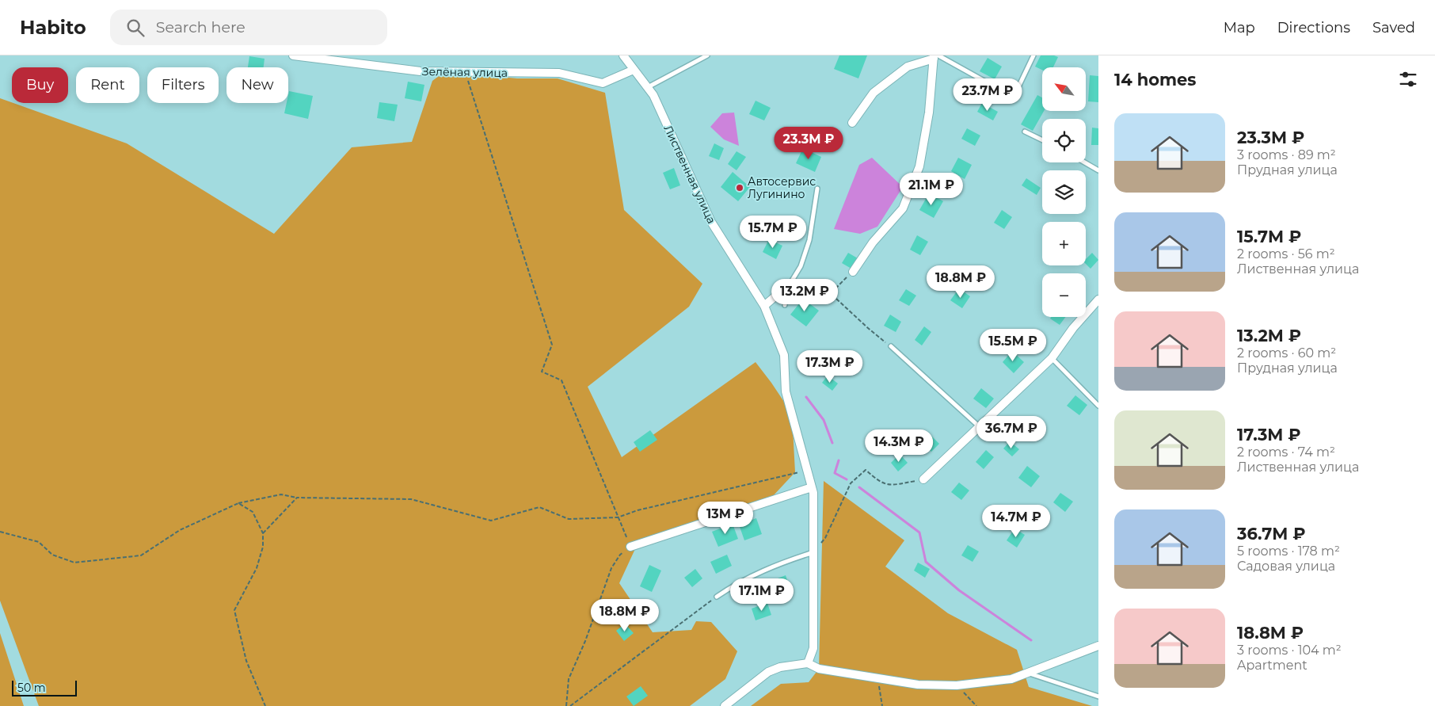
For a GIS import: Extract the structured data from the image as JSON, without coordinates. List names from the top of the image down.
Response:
{
  "streets": {
    "street": ["Зелёная улица", "Лиственная улица"]
  },
  "crossings": [
    ["Зелёная улица", "Лиственная улица"]
  ],
  "places": ["Автосервис Лугинино"],
  "scale_bar": "50 m",
  "north": "top left",
  "page": {
    "header": "Habito",
    "search": "Search here",
    "nav": ["Map", "Directions", "Saved"],
    "heading": "14 homes",
    "map_buttons": ["+", "−"],
    "chip": [
      "Buy",
      "Rent",
      "Filters",
      "New"
    ],
    "price": [
      "23.7M ₽",
      "23.3M ₽",
      "21.1M ₽",
      "15.7M ₽",
      "18.8M ₽",
      "13.2M ₽",
      "15.5M ₽",
      "17.3M ₽",
      "36.7M ₽",
      "14.3M ₽",
      "13M ₽",
      "14.7M ₽",
      "17.1M ₽",
      "18.8M ₽"
    ],
    "list": [
      {
        "name": "23.3M ₽",
        "note": "3 rooms · 89 m² · Прудная улица"
      },
      {
        "name": "15.7M ₽",
        "note": "2 rooms · 56 m² · Лиственная улица"
      },
      {
        "name": "13.2M ₽",
        "note": "2 rooms · 60 m² · Прудная улица"
      },
      {
        "name": "17.3M ₽",
        "note": "2 rooms · 74 m² · Лиственная улица"
      },
      {
        "name": "36.7M ₽",
        "note": "5 rooms · 178 m² · Садовая улица"
      },
      {
        "name": "18.8M ₽",
        "note": "3 rooms · 104 m² · Apartment"
      }
    ],
    "scale": "50 m"
  }
}
